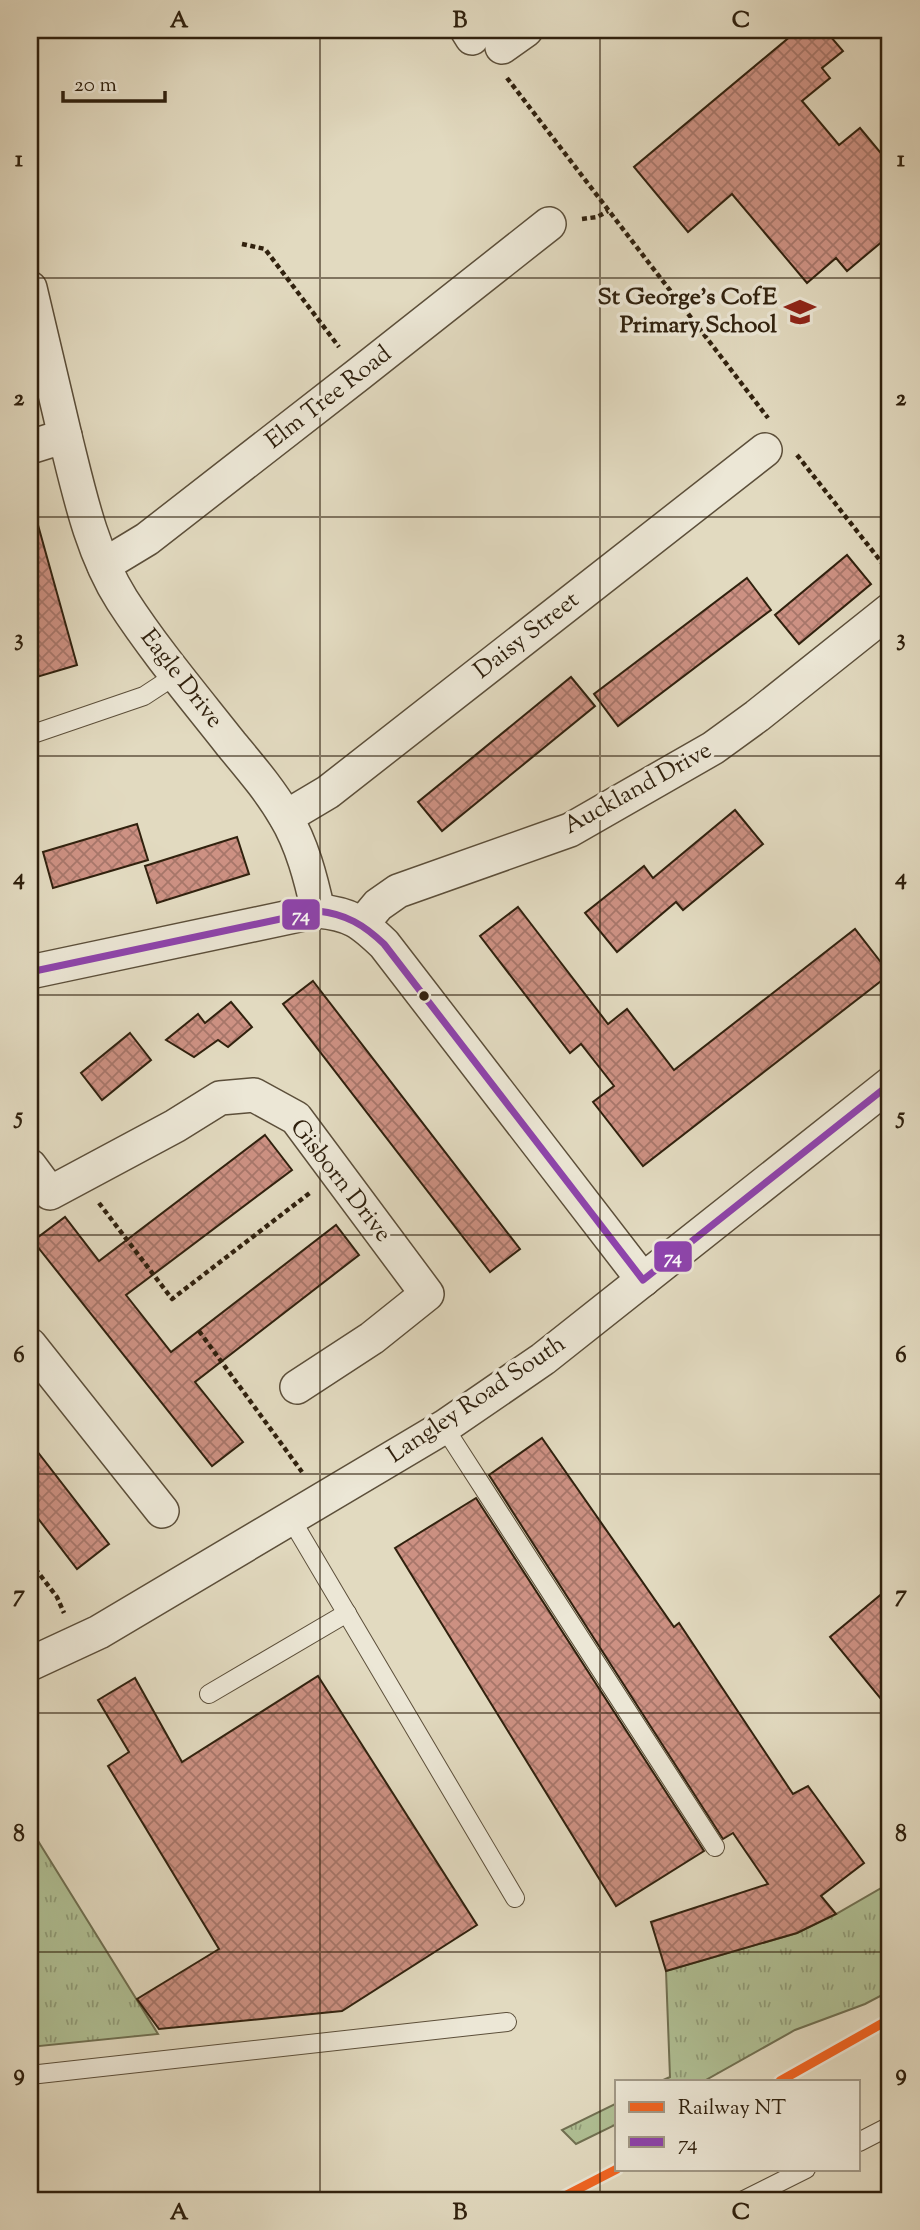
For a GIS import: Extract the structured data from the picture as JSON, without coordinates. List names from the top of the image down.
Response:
{
  "streets": {
    "street": [
      "Elm Tree Road",
      "Daisy Street",
      "Eagle Drive",
      "Auckland Drive",
      "Gisborn Drive",
      "Langley Road South"
    ]
  },
  "crossings": [
    ["Elm Tree Road", "Eagle Drive"],
    ["Daisy Street", "Eagle Drive"]
  ],
  "places": {
    "school or university": ["St George's CofE Primary School"]
  },
  "lines": ["transit line 74", "rail line NT"],
  "legend": ["Railway NT", "74"],
  "scale_bar": "20 m",
  "grid": {
    "columns": ["A", "B", "C"],
    "rows": [
      "1",
      "2",
      "3",
      "4",
      "5",
      "6",
      "7",
      "8",
      "9"
    ]
  }
}
